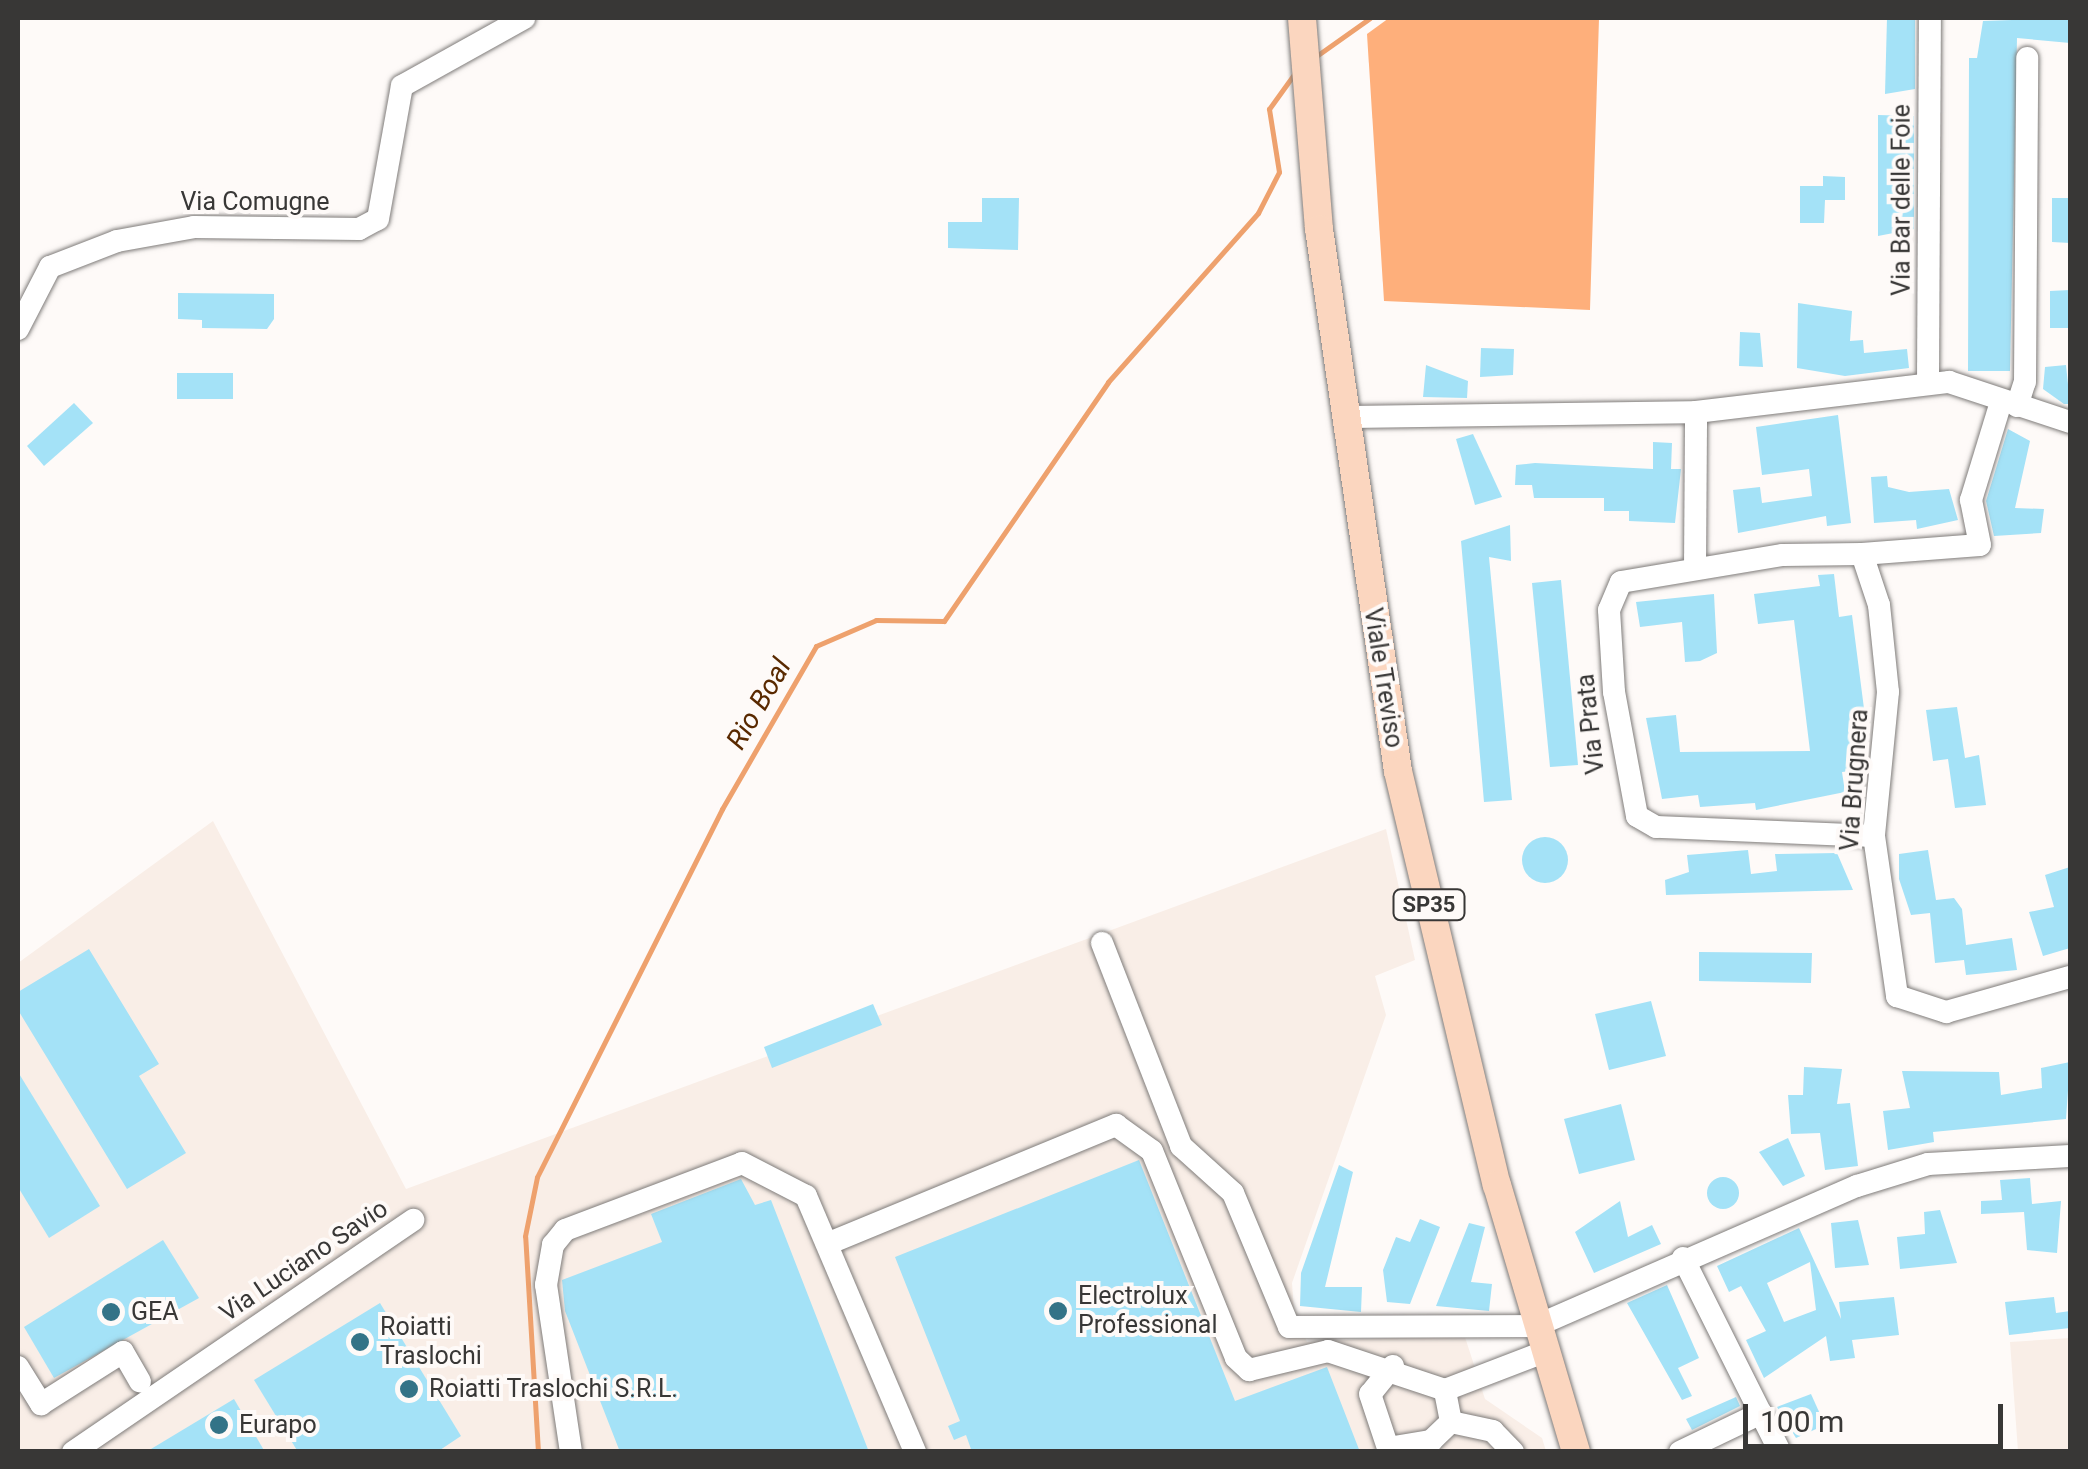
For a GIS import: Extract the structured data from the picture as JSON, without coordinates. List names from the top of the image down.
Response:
{
  "streets": {
    "main road": ["Viale Treviso", "SP35"],
    "street": [
      "Via Bar delle Foie",
      "Via Comugne",
      "Via Prata",
      "Via Brugnera",
      "Via Luciano Savio"
    ]
  },
  "crossings": [
    ["Via Prata", "Via Brugnera"]
  ],
  "water": ["Rio Boal"],
  "places": [
    "Electrolux Professional",
    "GEA",
    "Roiatti Traslochi",
    "Roiatti Traslochi S.R.L.",
    "Eurapo"
  ],
  "scale_bar": "100 m"
}
